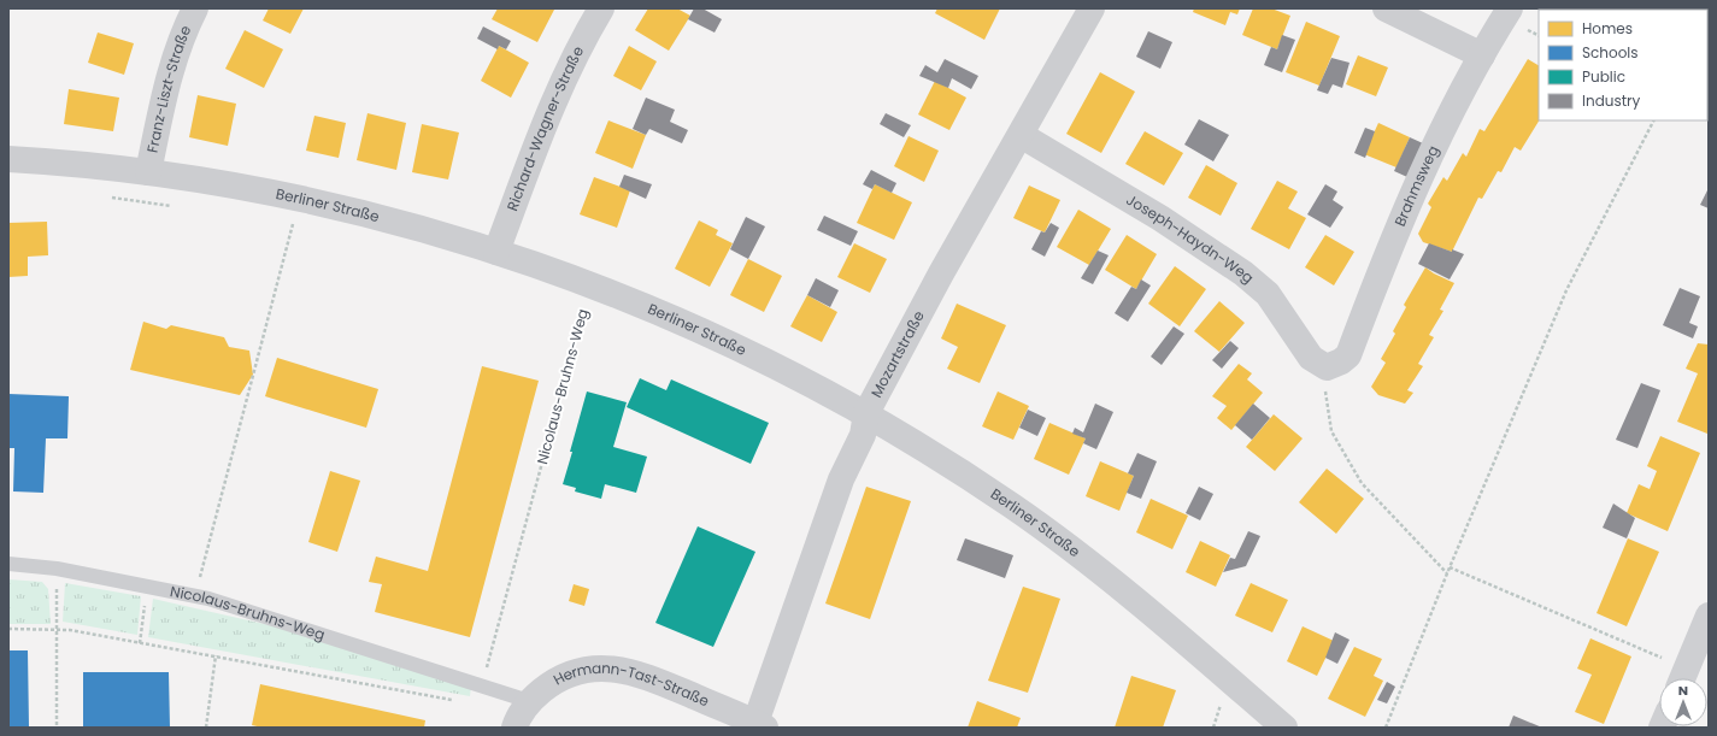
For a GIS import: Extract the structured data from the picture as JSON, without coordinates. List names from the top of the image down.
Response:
{
  "streets": {
    "street": [
      "Franz-Liszt-Straße",
      "Richard-Wagner-Straße",
      "Brahmsweg",
      "Berliner Straße",
      "Joseph-Haydn-Weg",
      "Mozartstraße",
      "Hermann-Tast-Straße"
    ],
    "lane": ["Nicolaus-Bruhns-Weg"]
  },
  "crossings": [
    ["Franz-Liszt-Straße", "Berliner Straße"],
    ["Richard-Wagner-Straße", "Berliner Straße"],
    ["Brahmsweg", "Joseph-Haydn-Weg"],
    ["Berliner Straße", "Mozartstraße"],
    ["Berliner Straße", "Nicolaus-Bruhns-Weg"],
    ["Joseph-Haydn-Weg", "Mozartstraße"],
    ["Mozartstraße", "Hermann-Tast-Straße"],
    ["Nicolaus-Bruhns-Weg", "Hermann-Tast-Straße"]
  ],
  "legend": [
    "Homes",
    "Schools",
    "Public",
    "Industry"
  ],
  "north": "top"
}
